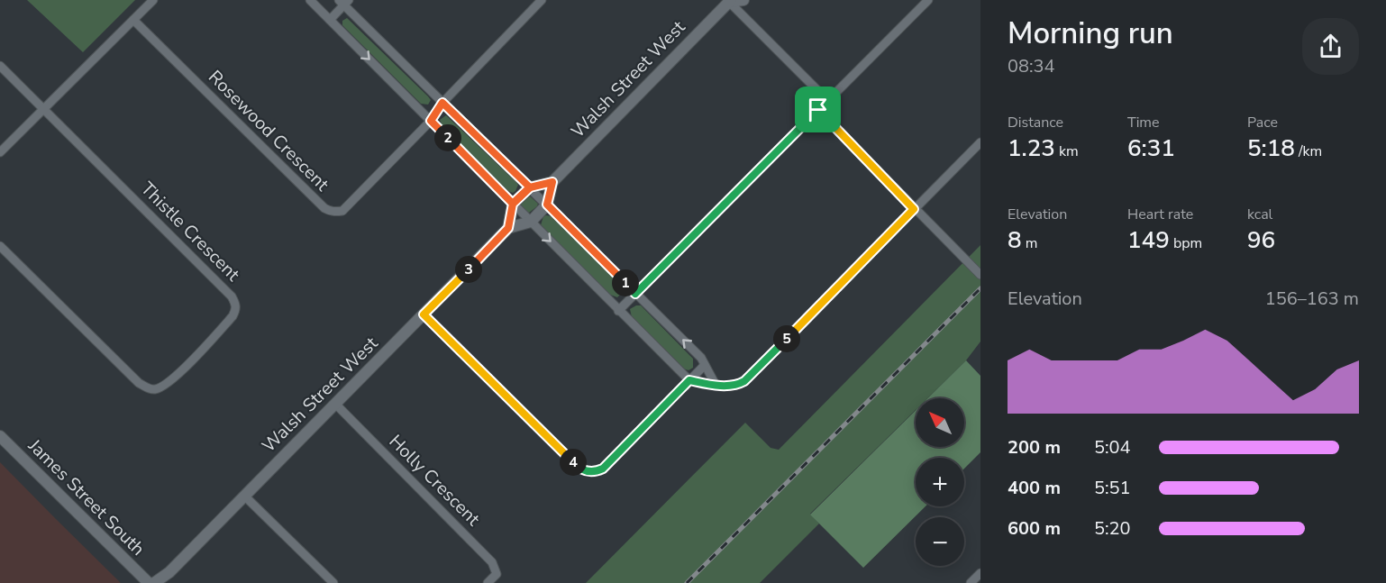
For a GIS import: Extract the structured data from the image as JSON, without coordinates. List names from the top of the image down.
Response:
{
  "streets": {
    "street": [
      "Walsh Street West",
      "Rosewood Crescent",
      "Thistle Crescent",
      "Holly Crescent",
      "James Street South"
    ]
  },
  "crossings": [
    ["Walsh Street West", "Holly Crescent"]
  ],
  "north": "top left",
  "page": {
    "heading": ["Morning run", "08:34"],
    "stats": [
      ["Distance", "1.23 km"],
      ["Time", "6:31"],
      ["Pace", "5:18 /km"],
      ["Elevation", "8 m"],
      ["Heart rate", "149 bpm"],
      ["kcal", "96"]
    ],
    "pins": [
      "2",
      "3",
      "1",
      "5",
      "4"
    ],
    "chart": ["Elevation", "156–163 m"],
    "map_buttons": ["+", "−"],
    "list": [
      {
        "name": "200 m",
        "note": "5:04"
      },
      {
        "name": "400 m",
        "note": "5:51"
      },
      {
        "name": "600 m",
        "note": "5:20"
      }
    ]
  }
}
